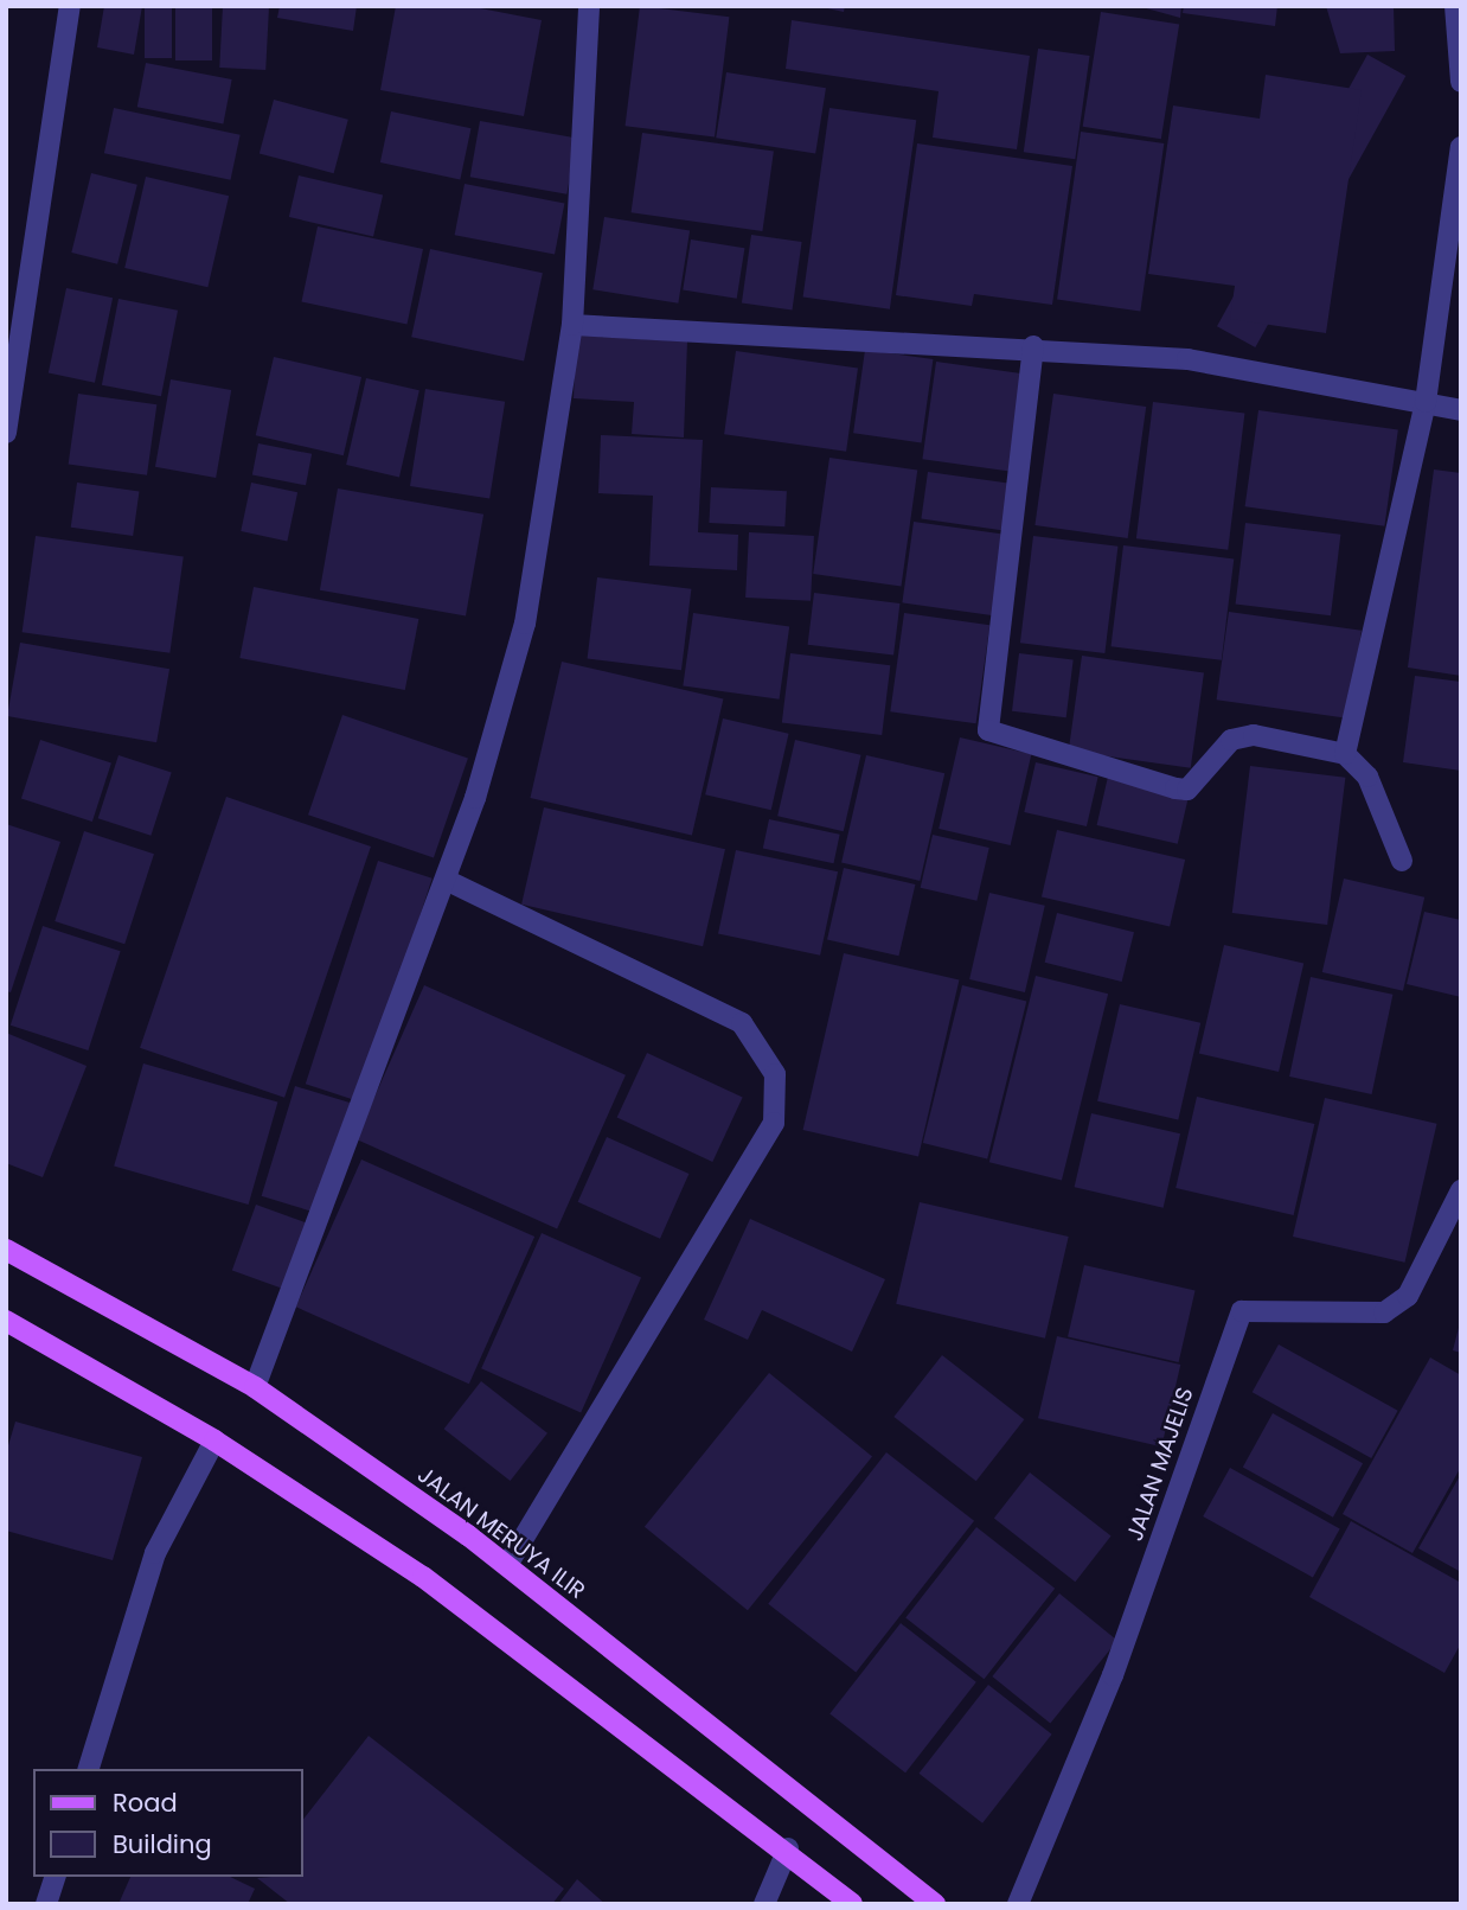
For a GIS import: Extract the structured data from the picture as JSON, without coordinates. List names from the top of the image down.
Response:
{
  "streets": {
    "main road": ["JALAN MERUYA ILIR"],
    "street": ["JALAN MAJELIS"]
  },
  "legend": ["Road", "Building"]
}
